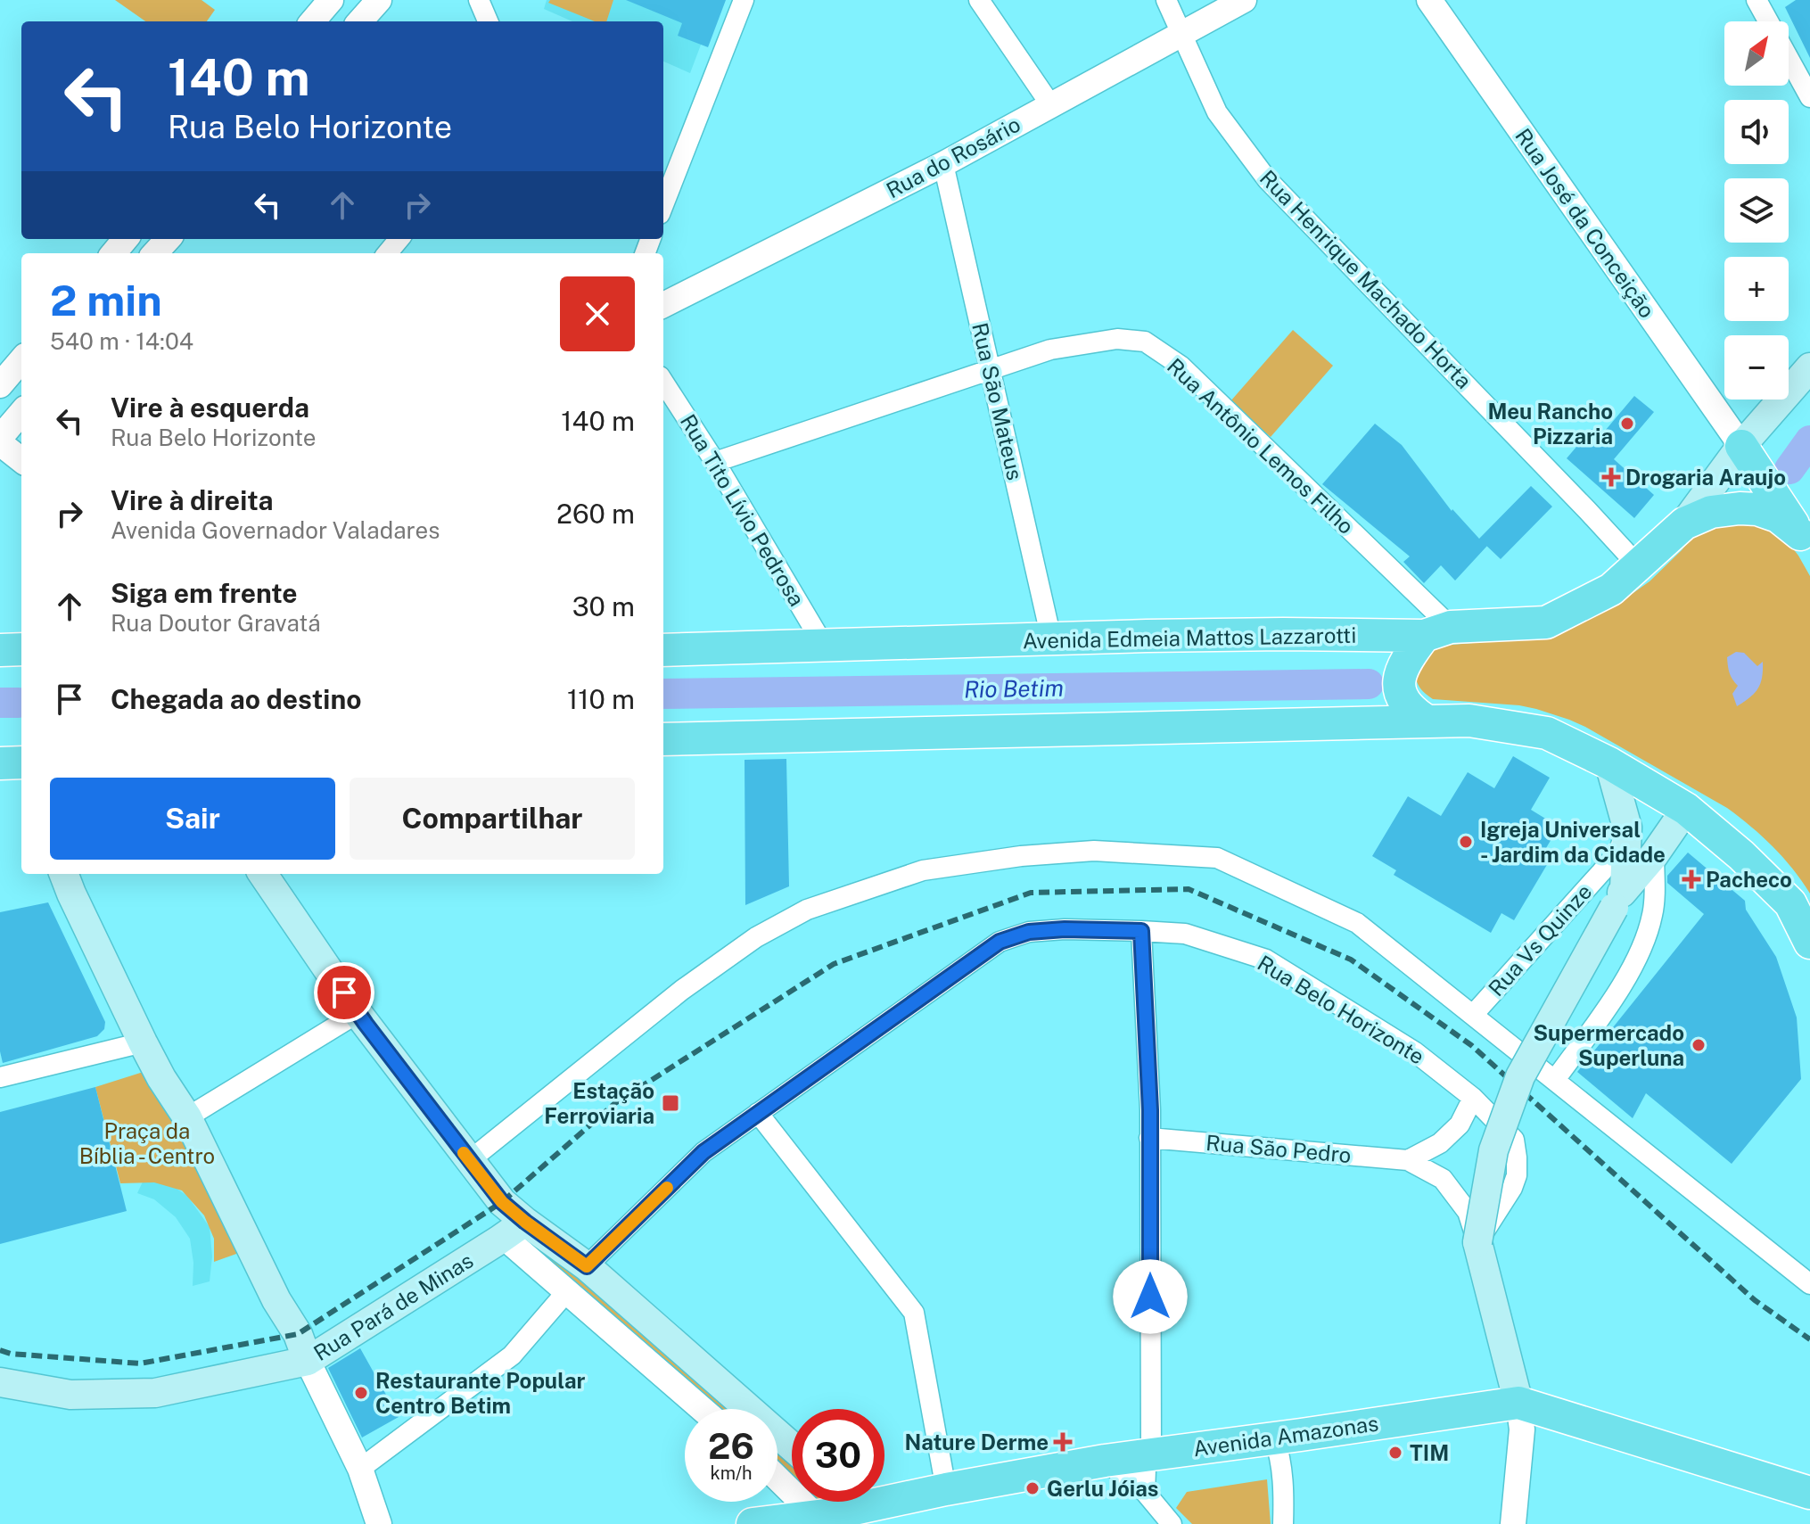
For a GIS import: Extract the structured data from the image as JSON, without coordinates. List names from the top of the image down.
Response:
{
  "streets": {
    "main road": ["Avenida Edmeia Mattos Lazzarotti", "Rua Pará de Minas", "Avenida Amazonas"],
    "street": [
      "Rua do Rosário",
      "Rua José da Conceição",
      "Rua Henrique Machado Horta",
      "Rua São Mateus",
      "Rua Antônio Lemos Filho",
      "Rua Tito Lívio Pedrosa",
      "Rua Vs Quinze",
      "Rua Belo Horizonte",
      "Rua São Pedro"
    ]
  },
  "crossings": [
    ["Rua do Rosário", "Rua Henrique Machado Horta"],
    ["Rua do Rosário", "Rua São Mateus"],
    ["Rua Henrique Machado Horta", "Avenida Edmeia Mattos Lazzarotti"],
    ["Rua São Mateus", "Rua Antônio Lemos Filho"],
    ["Rua São Mateus", "Avenida Edmeia Mattos Lazzarotti"],
    ["Rua Antônio Lemos Filho", "Rua Tito Lívio Pedrosa"],
    ["Rua Antônio Lemos Filho", "Avenida Edmeia Mattos Lazzarotti"],
    ["Rua Tito Lívio Pedrosa", "Avenida Edmeia Mattos Lazzarotti"],
    ["Rua Belo Horizonte", "Rua São Pedro"]
  ],
  "water": ["Rio Betim"],
  "parks": ["Praça da Bíblia - Centro"],
  "places": {
    "other": [
      "Meu Rancho Pizzaria",
      "Igreja Universal - Jardim da Cidade",
      "Supermercado Superluna",
      "Restaurante Popular Centro Betim",
      "TIM",
      "Gerlu Jóias"
    ],
    "health": ["Drogaria Araujo", "Pacheco", "Nature Derme"],
    "transit": ["Estação Ferroviaria"]
  },
  "north": "top right",
  "page": {
    "map_buttons": ["+", "−"],
    "turn": ["140 m", "Rua Belo Horizonte"],
    "heading": ["2 min", "540 m · 14:04"],
    "list": [
      {
        "name": "Vire à esquerda",
        "note": "Rua Belo Horizonte",
        "value": "140 m"
      },
      {
        "name": "Vire à direita",
        "note": "Avenida Governador Valadares",
        "value": "260 m"
      },
      {
        "name": "Siga em frente",
        "note": "Rua Doutor Gravatá",
        "value": "30 m"
      },
      {
        "name": "Chegada ao destino",
        "value": "110 m"
      }
    ],
    "buttons": ["Sair", "Compartilhar"],
    "speed": "26 km/h",
    "limit": "30"
  }
}
